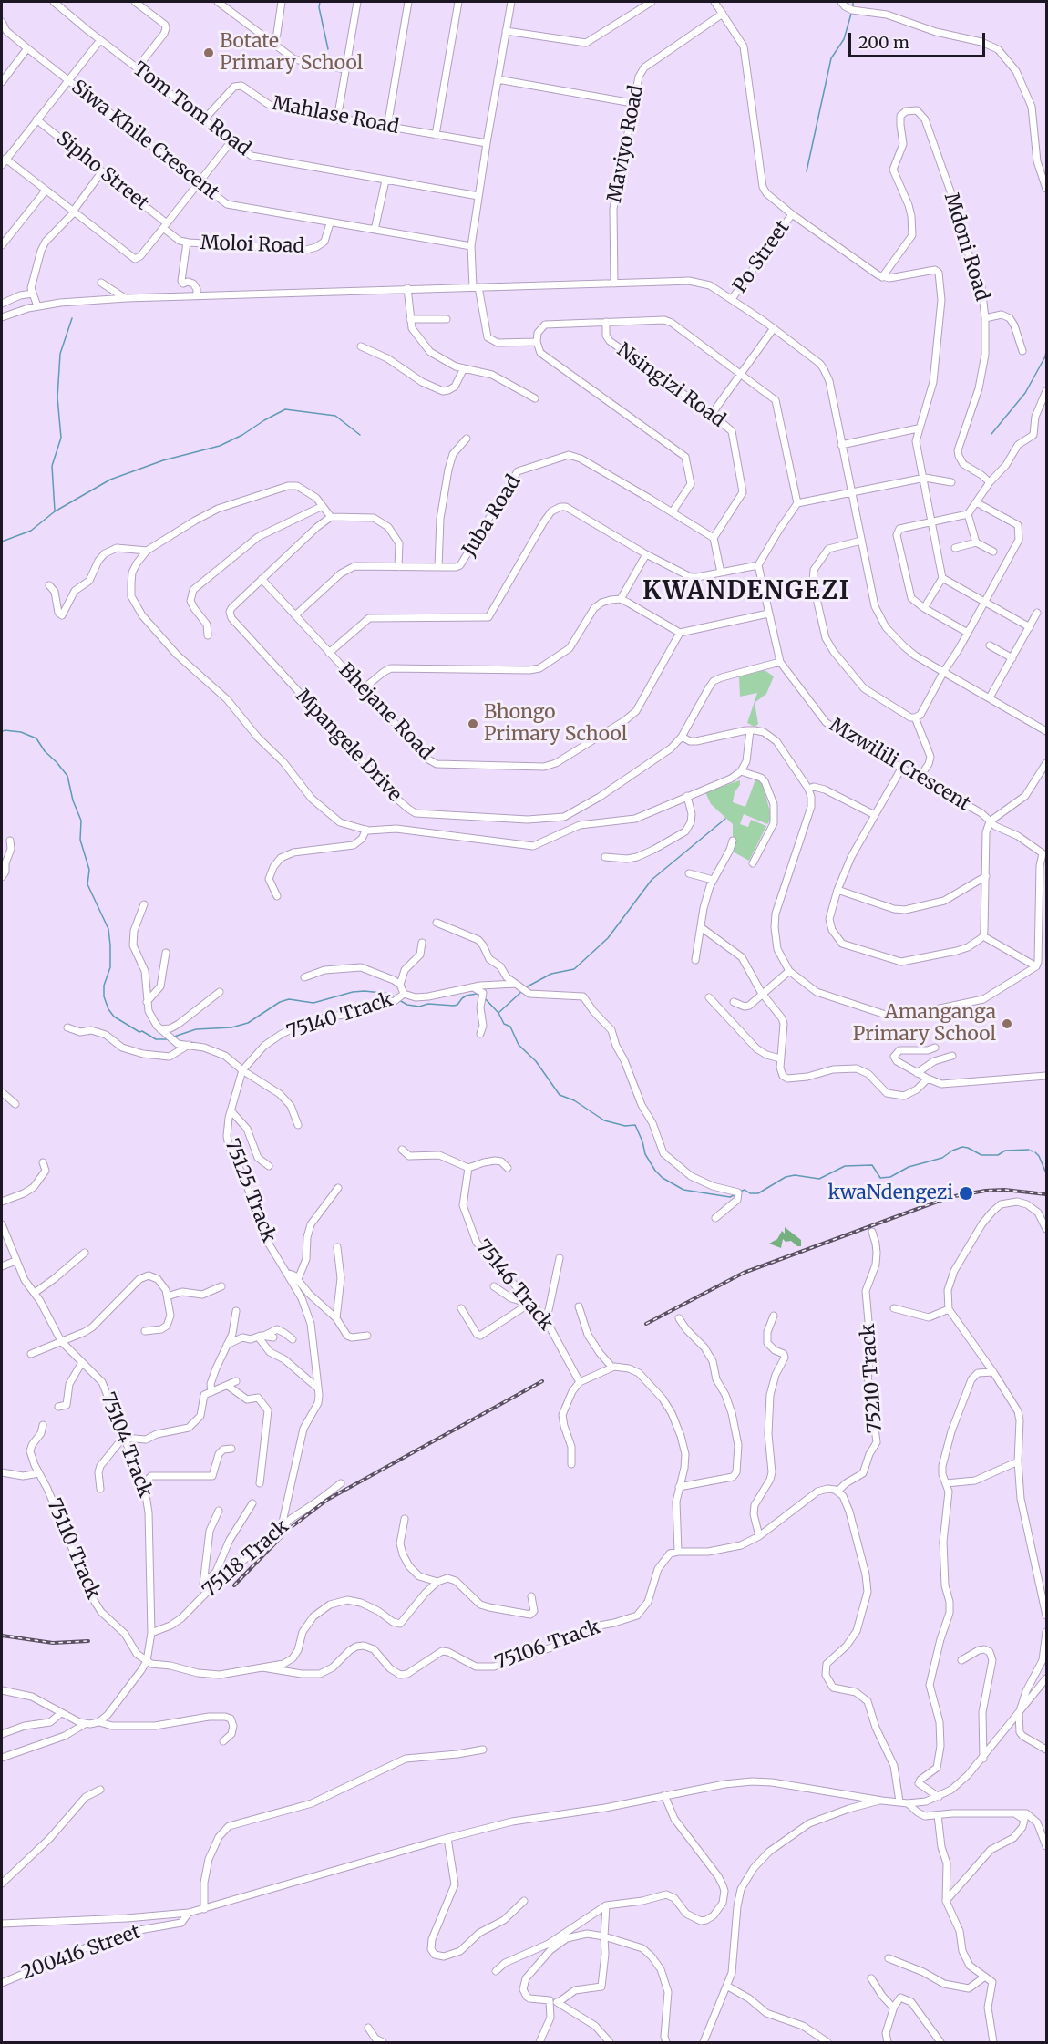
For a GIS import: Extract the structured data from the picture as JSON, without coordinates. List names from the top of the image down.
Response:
{
  "streets": {
    "street": [
      "Tom Tom Road",
      "Mahlase Road",
      "Siwa Khile Crescent",
      "Maviyo Road",
      "Sipho Street",
      "Moloi Road",
      "Mdoni Road",
      "Po Street",
      "Nsingizi Road",
      "Juba Road",
      "Bhejane Road",
      "Mpangele Drive",
      "Mzwilili Crescent",
      "75140 Track",
      "75125 Track",
      "75146 Track",
      "75210 Track",
      "75104 Track",
      "75110 Track",
      "75118 Track",
      "75106 Track",
      "200416 Street"
    ]
  },
  "crossings": [
    ["Tom Tom Road", "Mahlase Road"],
    ["Siwa Khile Crescent", "Moloi Road"],
    ["Sipho Street", "Moloi Road"],
    ["Nsingizi Road", "Juba Road"],
    ["Juba Road", "Bhejane Road"],
    ["Bhejane Road", "Mpangele Drive"],
    ["Mpangele Drive", "Mzwilili Crescent"],
    ["75140 Track", "75125 Track"],
    ["75125 Track", "75118 Track"],
    ["75104 Track", "75110 Track"],
    ["75104 Track", "75118 Track"]
  ],
  "districts": ["KWANDENGEZI"],
  "places": [
    "Botate Primary School",
    "Bhongo Primary School",
    "Amanganga Primary School",
    "kwaNdengezi"
  ],
  "scale_bar": "200 m"
}
